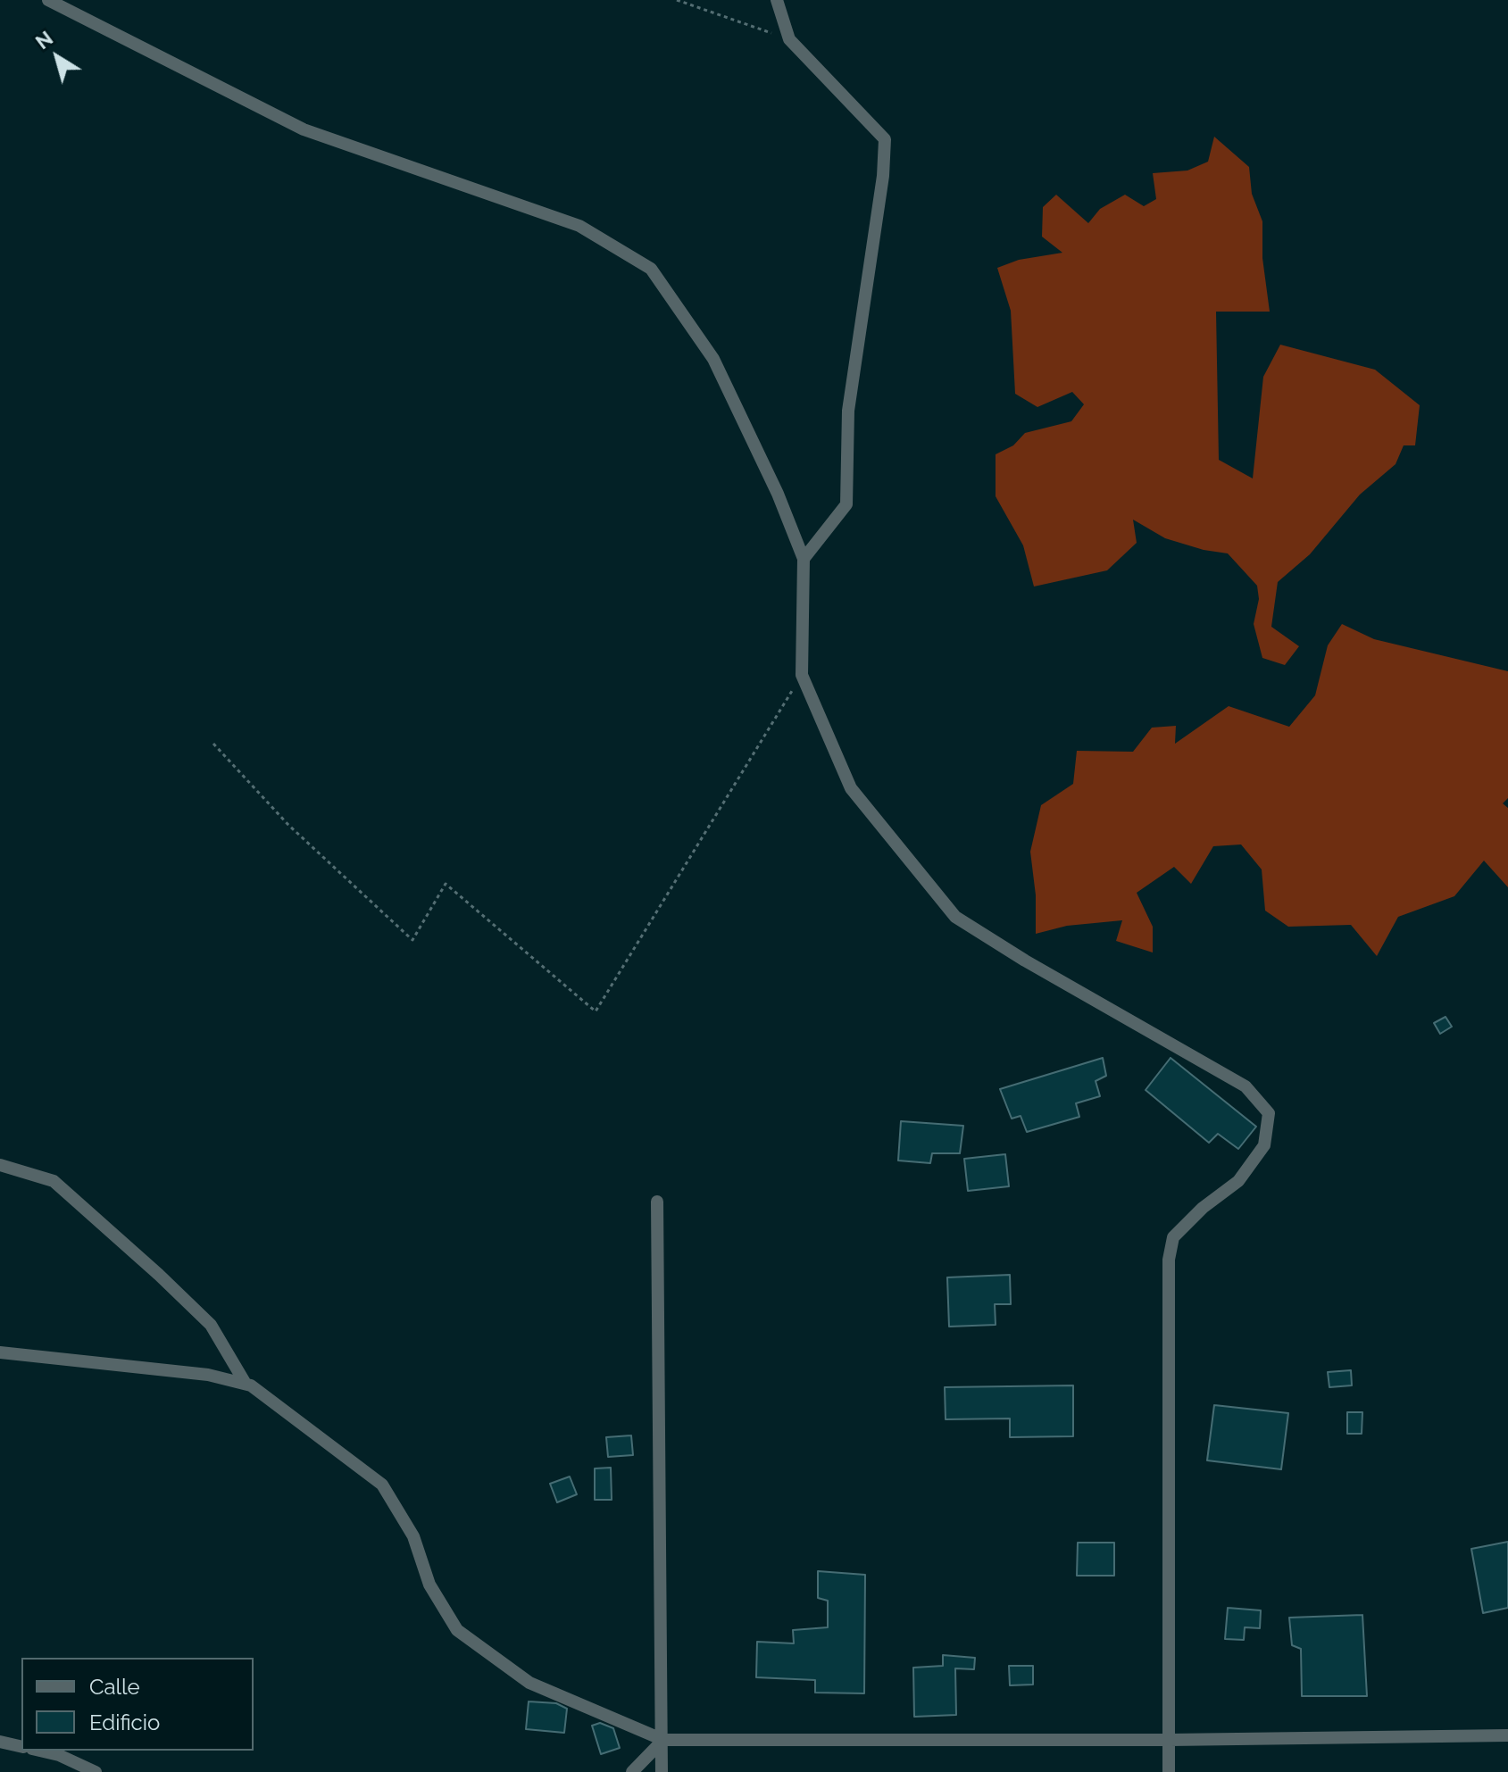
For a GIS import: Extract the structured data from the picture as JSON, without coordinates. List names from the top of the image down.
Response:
{
  "legend": ["Calle", "Edificio"],
  "north": "top left"
}
